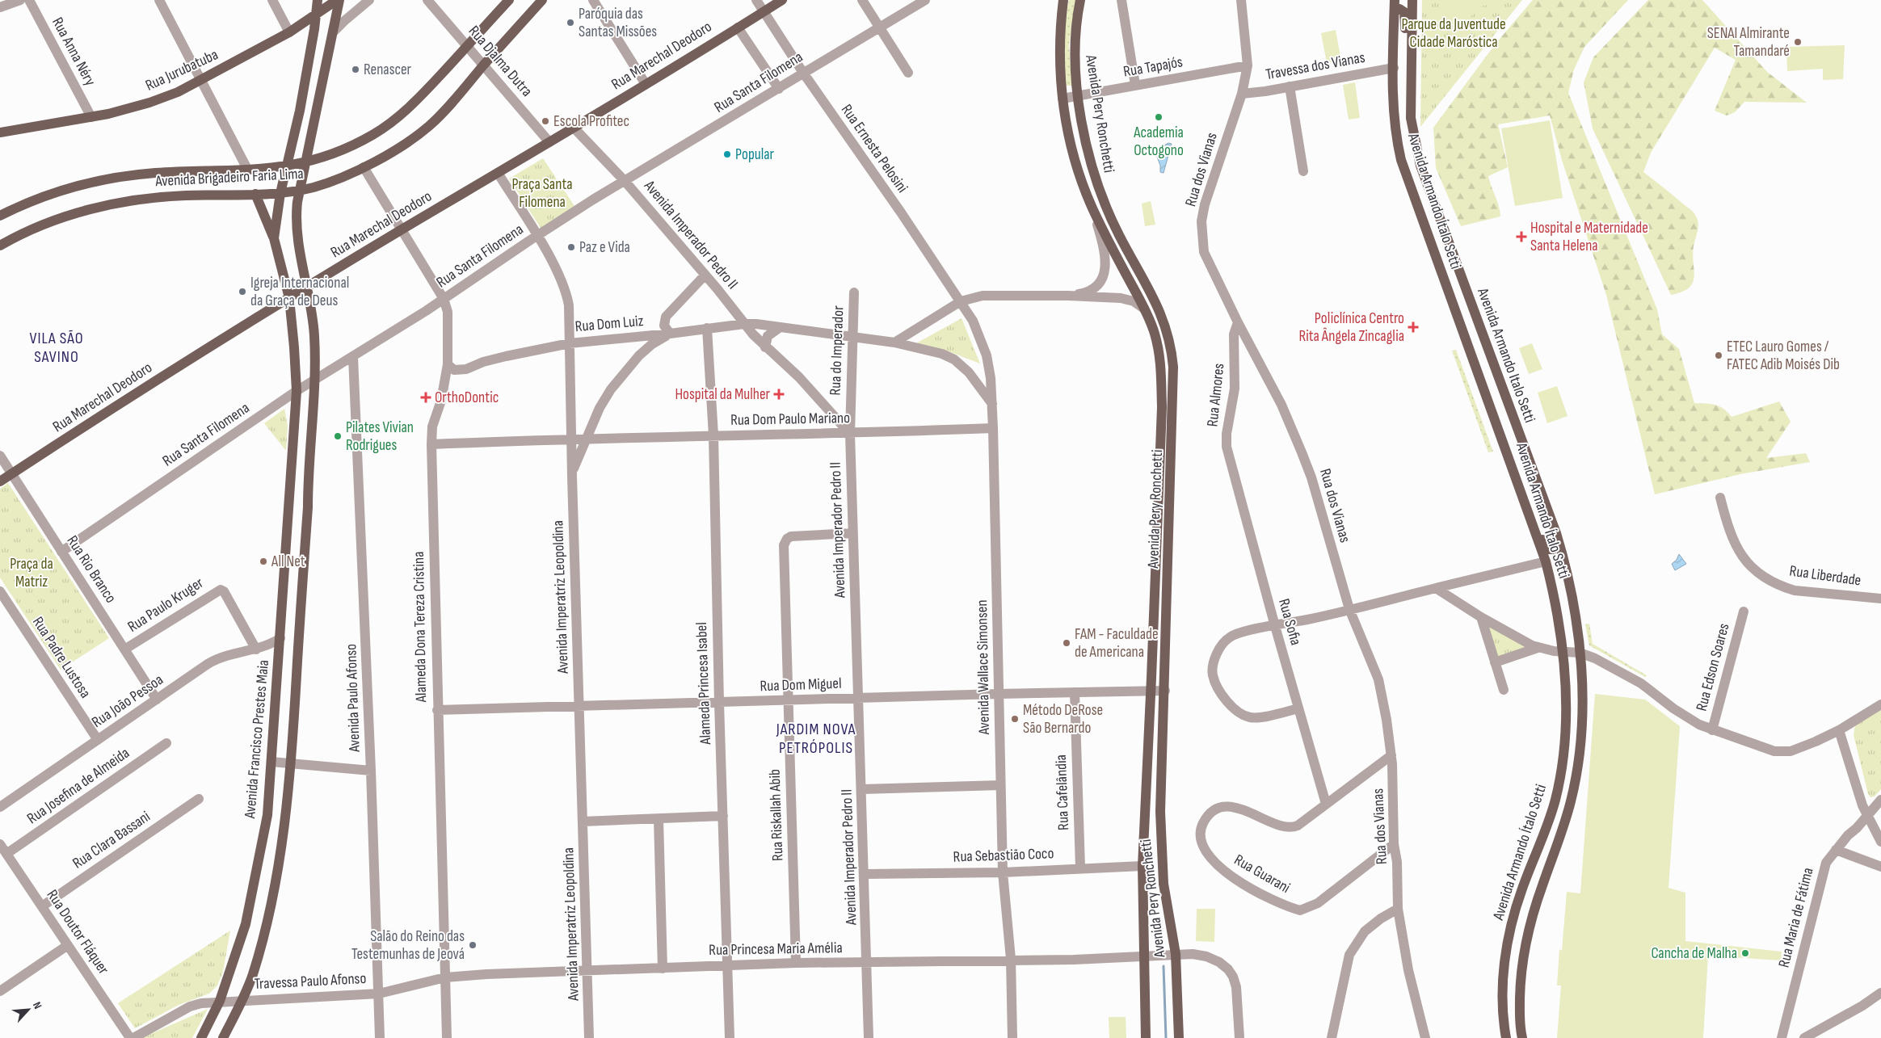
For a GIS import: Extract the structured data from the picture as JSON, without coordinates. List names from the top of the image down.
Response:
{
  "streets": {
    "main road": [
      "Rua Marechal Deodoro",
      "Rua Jurubatuba",
      "Avenida Pery Ronchetti",
      "Avenida Brigadeiro Faria Lima",
      "Avenida Armando Ítalo Setti",
      "Avenida Armando Italo Setti",
      "Avenida Francisco Prestes Maia"
    ],
    "street": [
      "Rua Anna Néry",
      "Rua Djalma Dutra",
      "Travessa dos Vianas",
      "Rua Tapajós",
      "Rua Santa Filomena",
      "Rua Ernesta Pelosini",
      "Rua dos Vianas",
      "Avenida Imperador Pedro II",
      "Rua Dom Luiz",
      "Rua do Imperador",
      "Rua Almores",
      "Rua Dom Paulo Mariano",
      "Rua Rio Branco",
      "Rua Liberdade",
      "Avenida Imperatriz Leopoldina",
      "Rua Paulo Kruger",
      "Rua Sofia",
      "Alameda Dona Tereza Cristina",
      "Rua Padre Lustosa",
      "Avenida Wallace Simonsen",
      "Rua Edson Soares",
      "Alameda Princesa Isabel",
      "Rua Dom Miguel",
      "Avenida Paulo Afonso",
      "Rua João Pessoa",
      "Rua Josefina de Almeida",
      "Rua Cafelândia",
      "Rua Riskallah Abib",
      "Rua Clara Bassani",
      "Rua Sebastião Coco",
      "Rua Guarani",
      "Rua Maria de Fátima",
      "Rua Doutor Fláquer",
      "Rua Princesa Maria Amélia",
      "Travessa Paulo Afonso"
    ]
  },
  "crossings": [
    ["Rua Anna Néry", "Rua Jurubatuba"],
    ["Rua Marechal Deodoro", "Rua Djalma Dutra"],
    ["Rua Marechal Deodoro", "Rua Ernesta Pelosini"],
    ["Rua Marechal Deodoro", "Avenida Imperador Pedro II"],
    ["Rua Marechal Deodoro", "Rua Rio Branco"],
    ["Rua Marechal Deodoro", "Avenida Imperatriz Leopoldina"],
    ["Rua Marechal Deodoro", "Alameda Dona Tereza Cristina"],
    ["Rua Marechal Deodoro", "Avenida Francisco Prestes Maia"],
    ["Rua Djalma Dutra", "Avenida Brigadeiro Faria Lima"],
    ["Travessa dos Vianas", "Rua dos Vianas"],
    ["Travessa dos Vianas", "Avenida Armando Ítalo Setti"],
    ["Rua Tapajós", "Avenida Pery Ronchetti"],
    ["Rua Tapajós", "Rua dos Vianas"],
    ["Rua Jurubatuba", "Avenida Francisco Prestes Maia"],
    ["Rua Santa Filomena", "Rua Ernesta Pelosini"],
    ["Rua Santa Filomena", "Avenida Imperador Pedro II"],
    ["Rua Santa Filomena", "Rua Rio Branco"],
    ["Rua Santa Filomena", "Avenida Imperatriz Leopoldina"],
    ["Rua Santa Filomena", "Alameda Dona Tereza Cristina"],
    ["Rua Santa Filomena", "Avenida Paulo Afonso"],
    ["Rua Santa Filomena", "Avenida Francisco Prestes Maia"],
    ["Avenida Pery Ronchetti", "Rua Dom Miguel"],
    ["Avenida Pery Ronchetti", "Rua Sebastião Coco"],
    ["Avenida Pery Ronchetti", "Rua Princesa Maria Amélia"],
    ["Rua Ernesta Pelosini", "Avenida Wallace Simonsen"],
    ["Rua dos Vianas", "Rua Almores"],
    ["Rua dos Vianas", "Rua Guarani"],
    ["Avenida Brigadeiro Faria Lima", "Alameda Dona Tereza Cristina"],
    ["Avenida Brigadeiro Faria Lima", "Avenida Francisco Prestes Maia"],
    ["Avenida Armando Ítalo Setti", "Avenida Armando Italo Setti"],
    ["Avenida Imperador Pedro II", "Rua Dom Luiz"],
    ["Avenida Imperador Pedro II", "Rua do Imperador"],
    ["Avenida Imperador Pedro II", "Rua Dom Paulo Mariano"],
    ["Avenida Imperador Pedro II", "Rua Dom Miguel"],
    ["Avenida Imperador Pedro II", "Rua Riskallah Abib"],
    ["Avenida Imperador Pedro II", "Rua Sebastião Coco"],
    ["Avenida Imperador Pedro II", "Rua Princesa Maria Amélia"],
    ["Rua Dom Luiz", "Rua do Imperador"],
    ["Rua Dom Luiz", "Avenida Imperatriz Leopoldina"],
    ["Rua Dom Luiz", "Alameda Dona Tereza Cristina"],
    ["Rua Dom Luiz", "Avenida Wallace Simonsen"],
    ["Rua Dom Luiz", "Alameda Princesa Isabel"],
    ["Rua do Imperador", "Rua Dom Paulo Mariano"],
    ["Rua Almores", "Rua Sofia"],
    ["Rua Dom Paulo Mariano", "Avenida Imperatriz Leopoldina"],
    ["Rua Dom Paulo Mariano", "Alameda Dona Tereza Cristina"],
    ["Rua Dom Paulo Mariano", "Avenida Wallace Simonsen"],
    ["Rua Dom Paulo Mariano", "Alameda Princesa Isabel"],
    ["Rua Rio Branco", "Rua Paulo Kruger"],
    ["Rua Rio Branco", "Rua João Pessoa"],
    ["Avenida Imperatriz Leopoldina", "Rua Dom Miguel"],
    ["Avenida Imperatriz Leopoldina", "Rua Princesa Maria Amélia"],
    ["Rua Paulo Kruger", "Rua João Pessoa"],
    ["Rua Sofia", "Rua Guarani"],
    ["Alameda Dona Tereza Cristina", "Rua Dom Miguel"],
    ["Alameda Dona Tereza Cristina", "Rua Princesa Maria Amélia"],
    ["Rua Padre Lustosa", "Rua João Pessoa"],
    ["Avenida Wallace Simonsen", "Rua Dom Miguel"],
    ["Avenida Wallace Simonsen", "Rua Sebastião Coco"],
    ["Avenida Wallace Simonsen", "Rua Princesa Maria Amélia"],
    ["Alameda Princesa Isabel", "Rua Dom Miguel"],
    ["Alameda Princesa Isabel", "Rua Princesa Maria Amélia"],
    ["Rua Dom Miguel", "Rua Cafelândia"],
    ["Rua Dom Miguel", "Rua Riskallah Abib"],
    ["Avenida Paulo Afonso", "Rua Princesa Maria Amélia"],
    ["Avenida Paulo Afonso", "Travessa Paulo Afonso"],
    ["Rua João Pessoa", "Avenida Francisco Prestes Maia"],
    ["Avenida Francisco Prestes Maia", "Travessa Paulo Afonso"],
    ["Rua Josefina de Almeida", "Rua Doutor Fláquer"],
    ["Rua Cafelândia", "Rua Sebastião Coco"],
    ["Rua Riskallah Abib", "Rua Princesa Maria Amélia"],
    ["Rua Clara Bassani", "Rua Doutor Fláquer"],
    ["Rua Princesa Maria Amélia", "Travessa Paulo Afonso"]
  ],
  "districts": ["VILA SÃO SAVINO", "JARDIM NOVA PETRÓPOLIS"],
  "parks": ["Parque da Juventude Cidade Maróstica", "Praça Santa Filomena", "Praça da Matriz"],
  "places": {
    "other": [
      "Paróquia das Santas Missões",
      "SENAI Almirante Tamandaré",
      "Renascer",
      "Academia Octogono",
      "Escola Profitec",
      "Popular",
      "Paz e Vida",
      "Igreja Internacional da Graça de Deus",
      "ETEC Lauro Gomes / FATEC Adib Moisés Dib",
      "Pilates Vivian Rodrigues",
      "All Net",
      "FAM - Faculdade de Americana",
      "Método DeRose São Bernardo",
      "Salão do Reino das Testemunhas de Jeová",
      "Cancha de Malha"
    ],
    "health": [
      "Hospital e Maternidade Santa Helena",
      "Policlínica Centro Rita Ângela Zincaglia",
      "Hospital da Mulher",
      "OrthoDontic"
    ]
  },
  "north": "top right"
}
